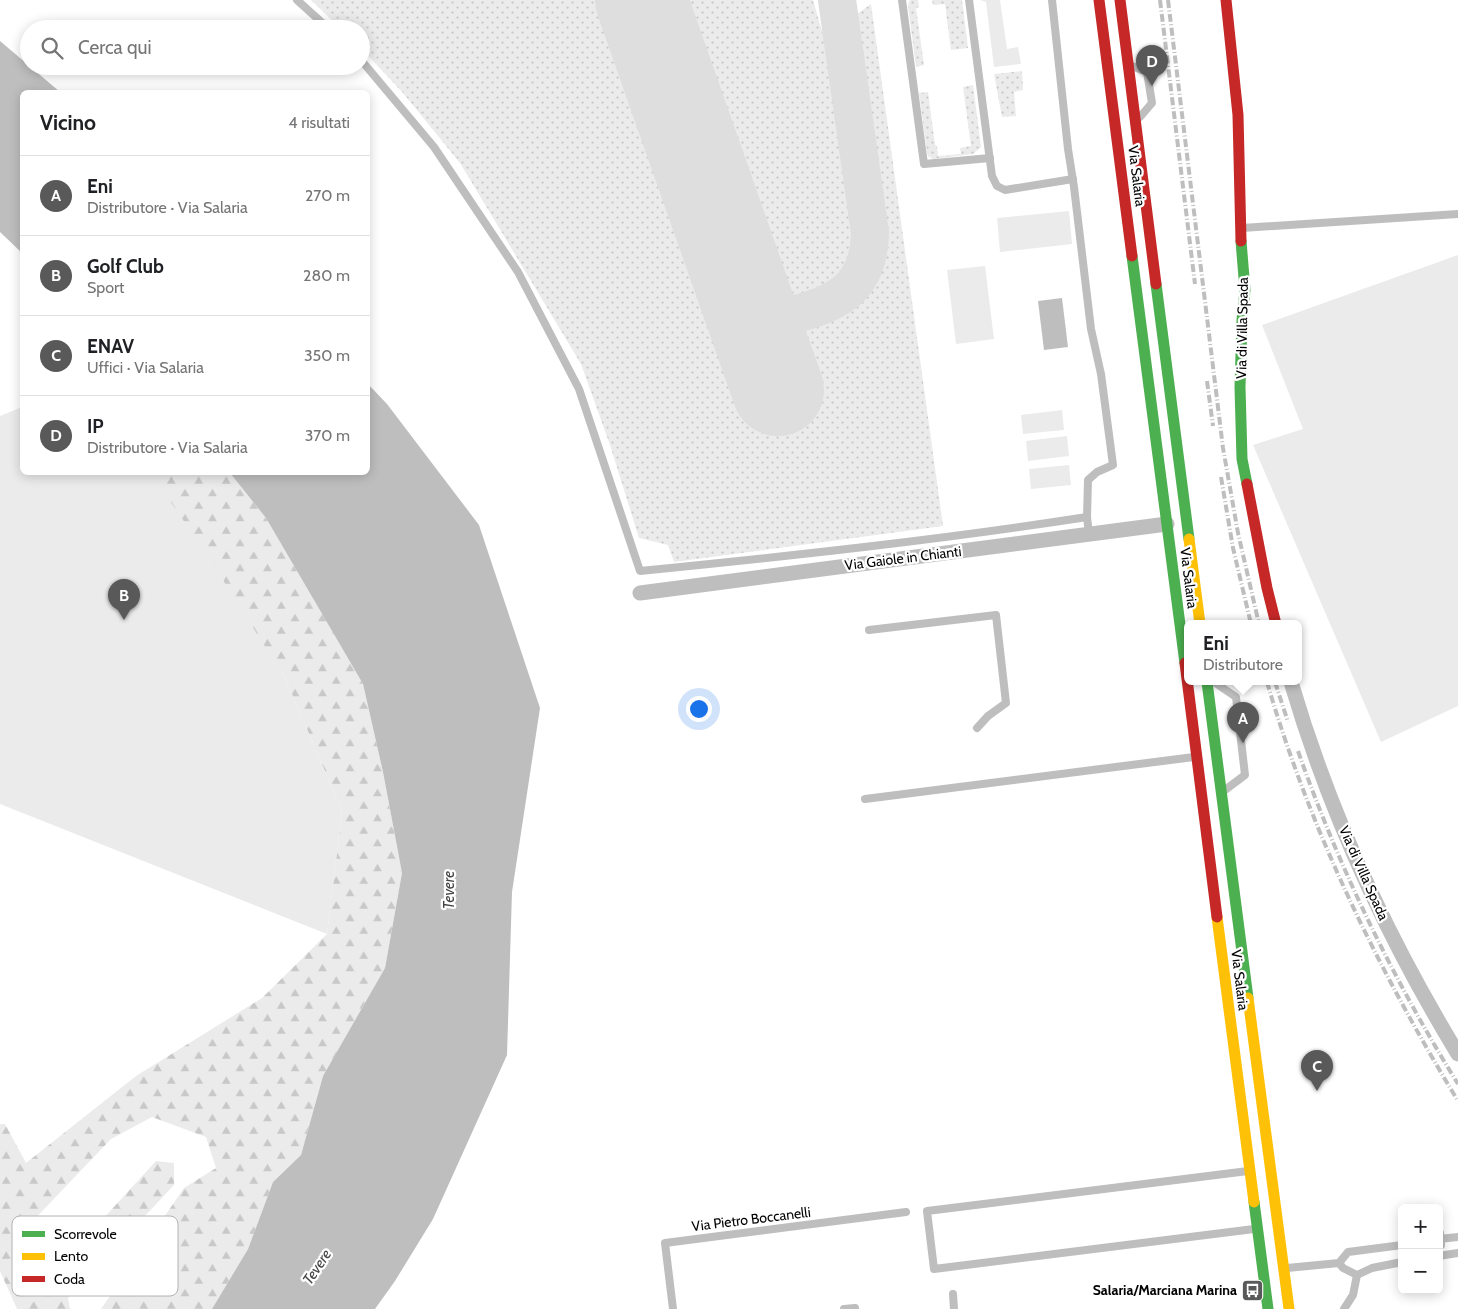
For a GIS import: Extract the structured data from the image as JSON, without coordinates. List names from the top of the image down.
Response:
{
  "streets": {
    "main road": ["Via Salaria", "Via di Villa Spada"],
    "street": ["Via Gaiole in Chianti"],
    "lane": ["Via Pietro Boccanelli"]
  },
  "crossings": [
    ["Via Salaria", "Via Gaiole in Chianti"]
  ],
  "water": ["Tevere"],
  "places": {
    "bus stop": ["Salaria/Marciana Marina"]
  },
  "legend": ["Scorrevole", "Lento", "Coda"],
  "page": {
    "search": "Cerca qui",
    "pins": [
      "D",
      "B",
      "A",
      "C"
    ],
    "heading": ["Vicino", "4 risultati"],
    "list": [
      {
        "mark": "A",
        "name": "Eni",
        "note": "Distributore · Via Salaria",
        "value": "270 m"
      },
      {
        "mark": "B",
        "name": "Golf Club",
        "note": "Sport",
        "value": "280 m"
      },
      {
        "mark": "C",
        "name": "ENAV",
        "note": "Uffici · Via Salaria",
        "value": "350 m"
      },
      {
        "mark": "D",
        "name": "IP",
        "note": "Distributore · Via Salaria",
        "value": "370 m"
      }
    ],
    "popup": ["Eni", "Distributore"],
    "map_buttons": ["+", "−"]
  }
}
